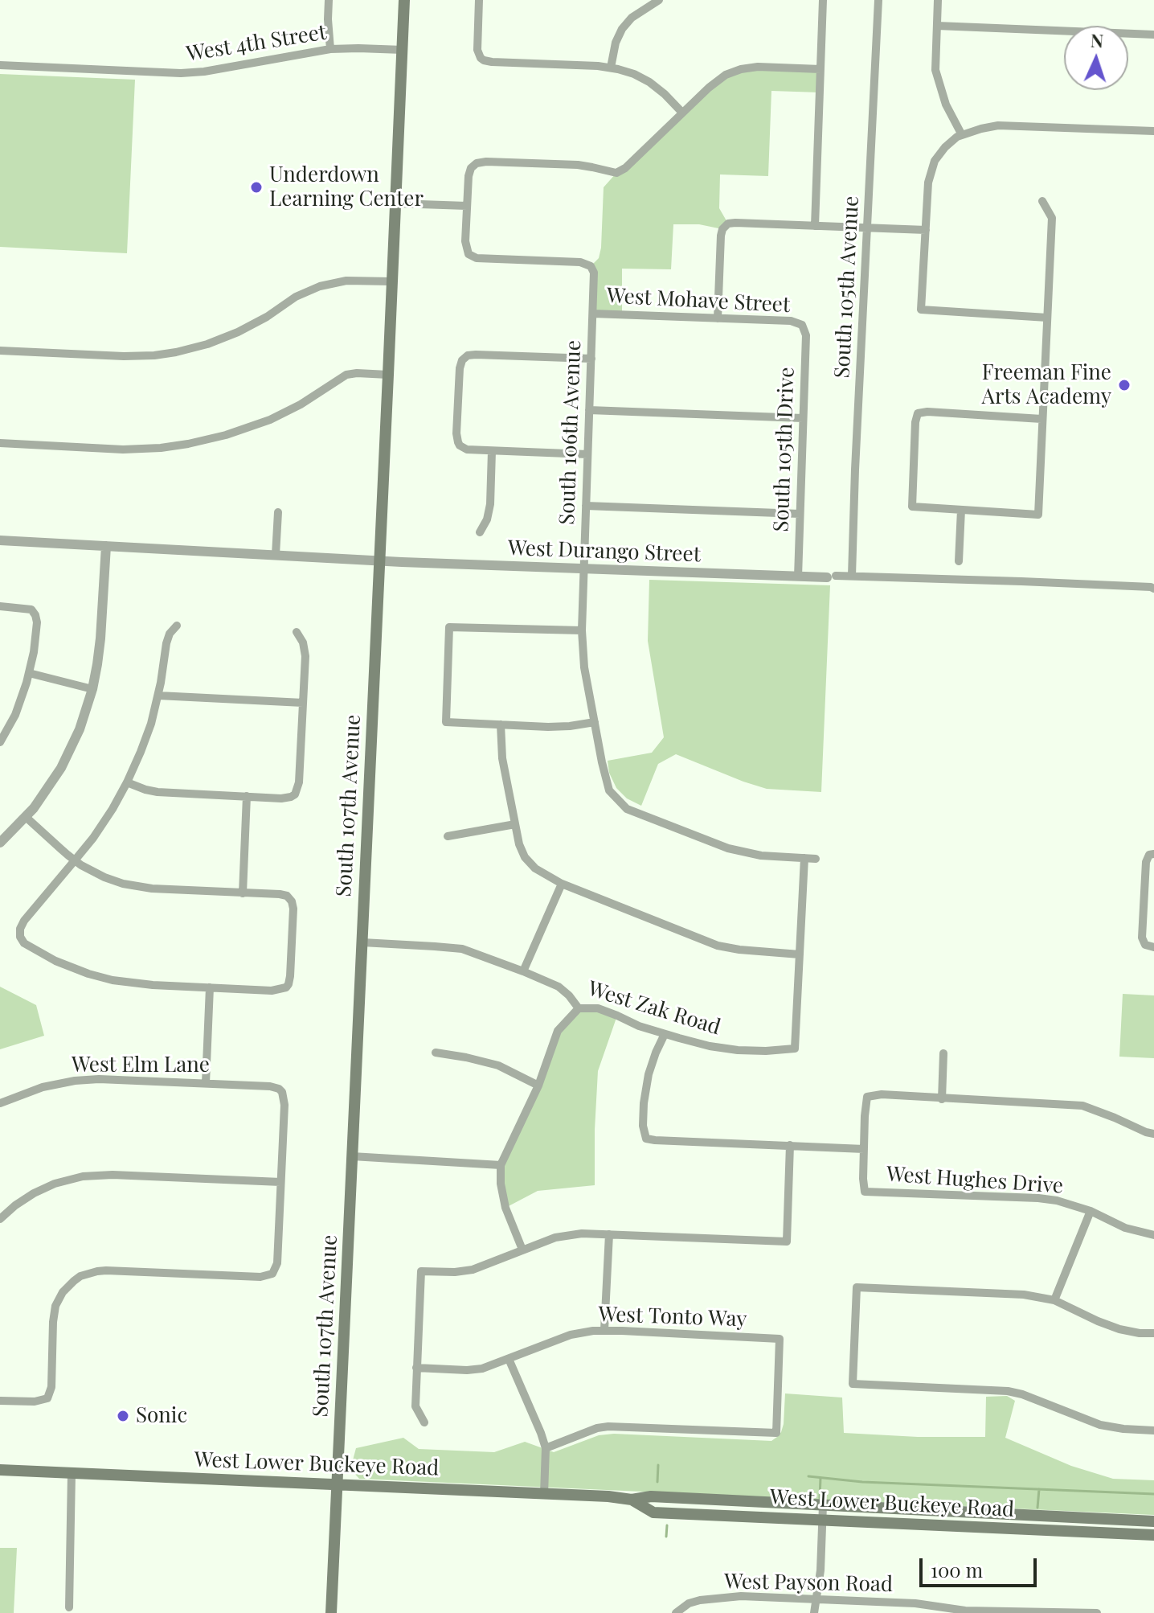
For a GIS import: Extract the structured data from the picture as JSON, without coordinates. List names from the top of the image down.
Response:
{
  "streets": {
    "main road": ["South 107th Avenue", "West Lower Buckeye Road"],
    "street": [
      "West 4th Street",
      "South 105th Avenue",
      "West Mohave Street",
      "South 106th Avenue",
      "South 105th Drive",
      "West Durango Street",
      "West Zak Road",
      "West Elm Lane",
      "West Hughes Drive",
      "West Tonto Way",
      "West Payson Road"
    ]
  },
  "crossings": [
    ["West 4th Street", "South 107th Avenue"],
    ["South 105th Avenue", "West Durango Street"],
    ["West Mohave Street", "South 106th Avenue"],
    ["West Mohave Street", "South 105th Drive"],
    ["South 106th Avenue", "West Durango Street"],
    ["South 105th Drive", "West Durango Street"],
    ["West Durango Street", "South 107th Avenue"],
    ["South 107th Avenue", "West Zak Road"],
    ["South 107th Avenue", "West Lower Buckeye Road"],
    ["West Zak Road", "West Hughes Drive"]
  ],
  "places": ["Underdown Learning Center", "Freeman Fine Arts Academy", "Sonic"],
  "scale_bar": "100 m",
  "north": "top"
}
